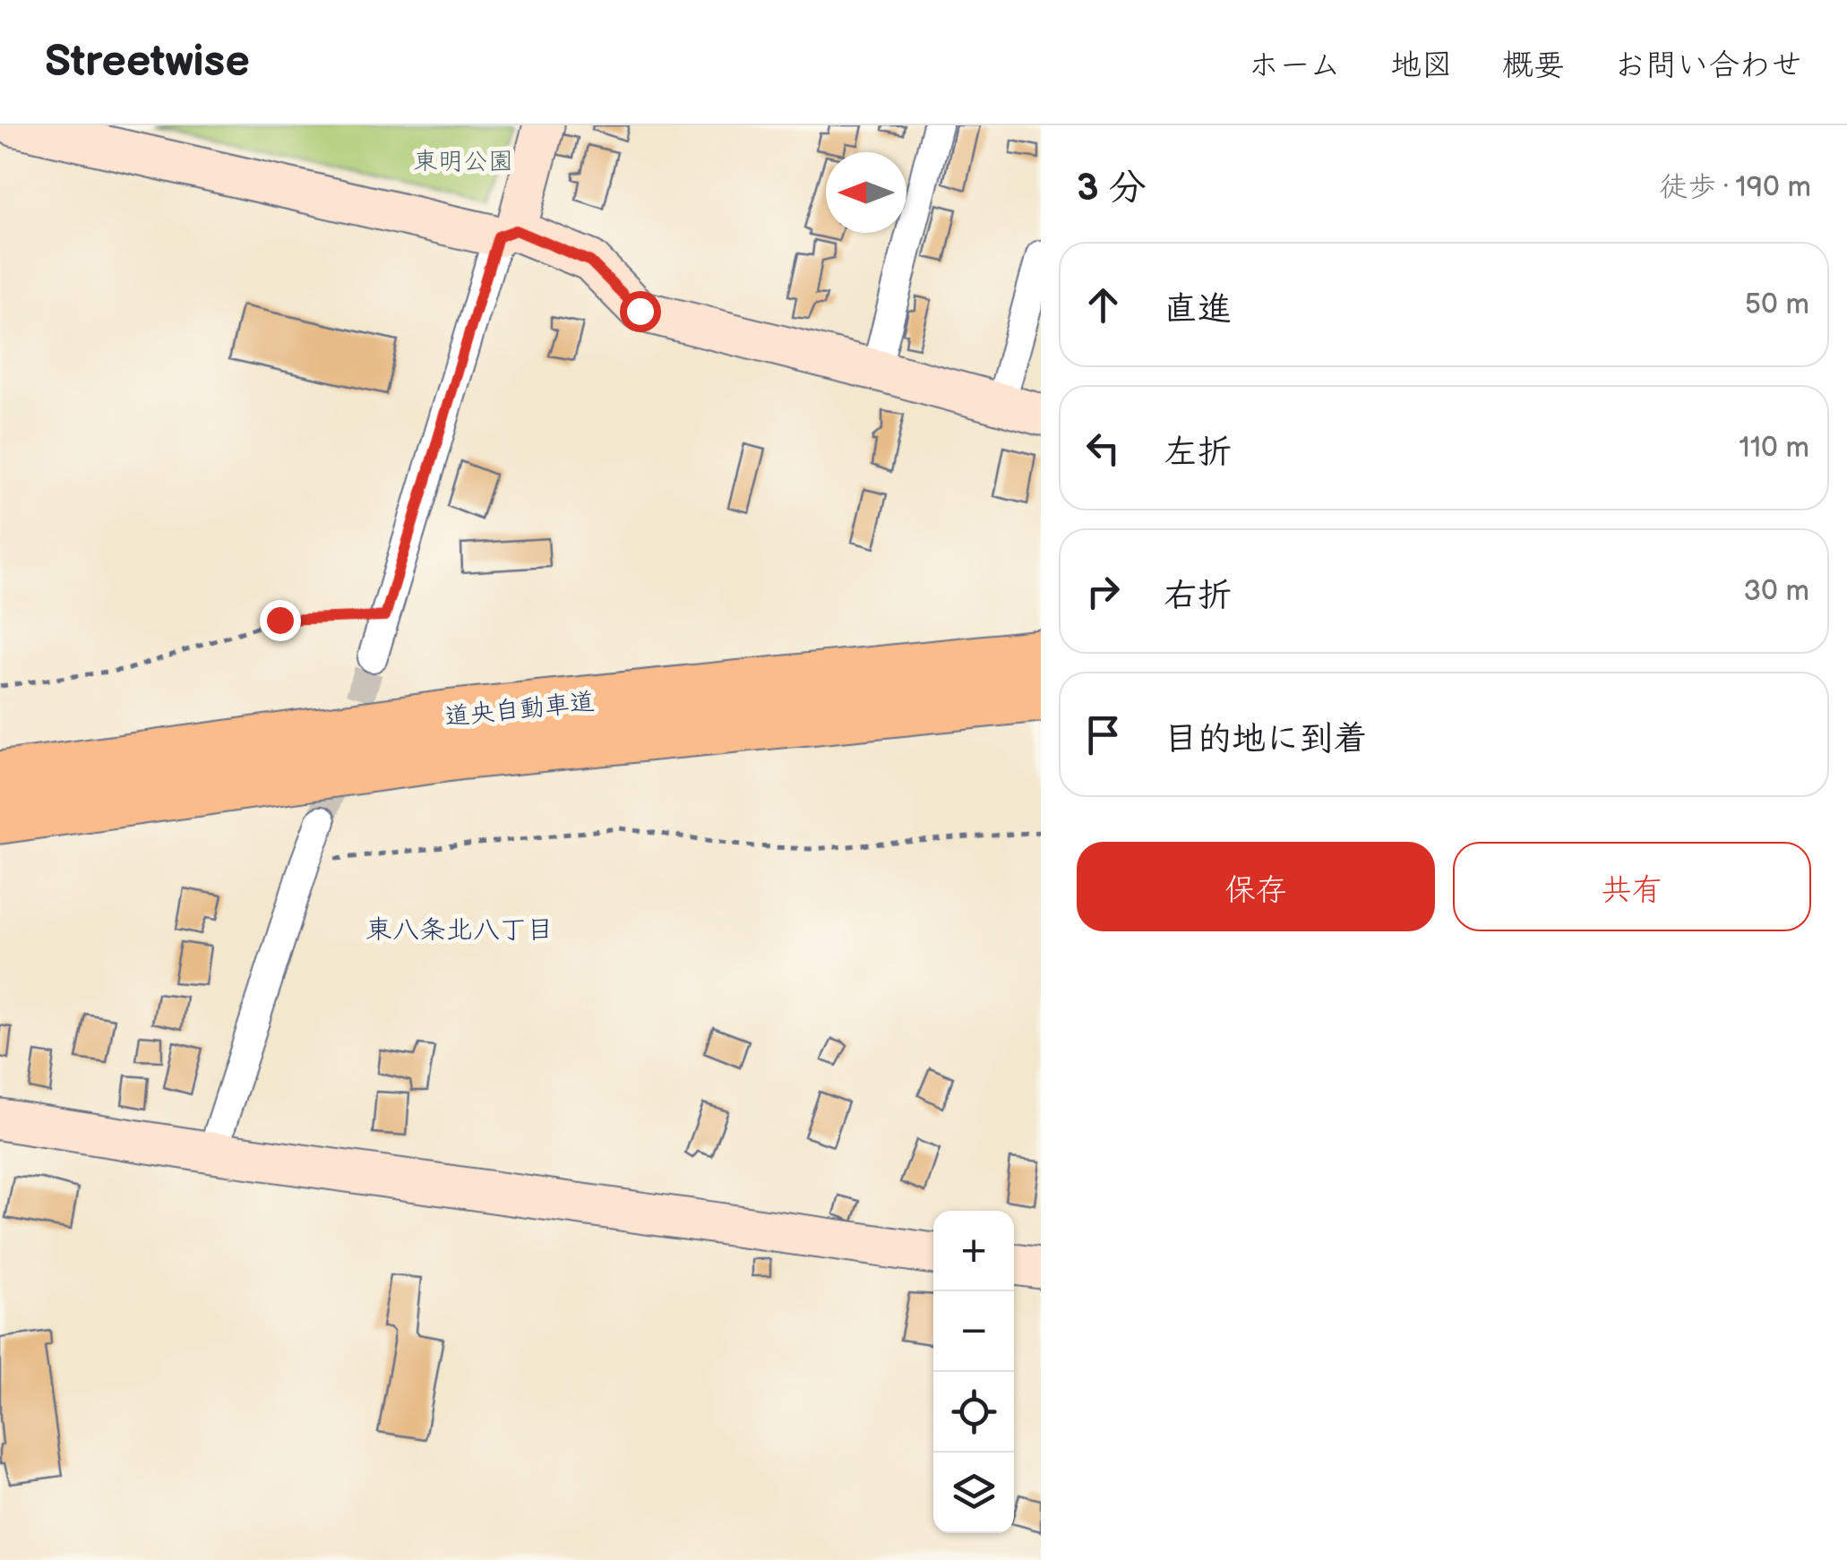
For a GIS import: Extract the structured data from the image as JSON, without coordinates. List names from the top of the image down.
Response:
{
  "streets": {
    "highway": ["道央自動車道"]
  },
  "districts": ["東八条北八丁目"],
  "parks": ["東明公園"],
  "north": "left",
  "page": {
    "header": "Streetwise",
    "nav": [
      "ホーム",
      "地図",
      "概要",
      "お問い合わせ"
    ],
    "heading": ["3 分", "徒歩 · 190 m"],
    "list": [
      ["直進", "50 m"],
      ["左折", "110 m"],
      ["右折", "30 m"],
      "目的地に到着"
    ],
    "buttons": ["保存", "共有"],
    "map_buttons": ["+", "−"]
  }
}
